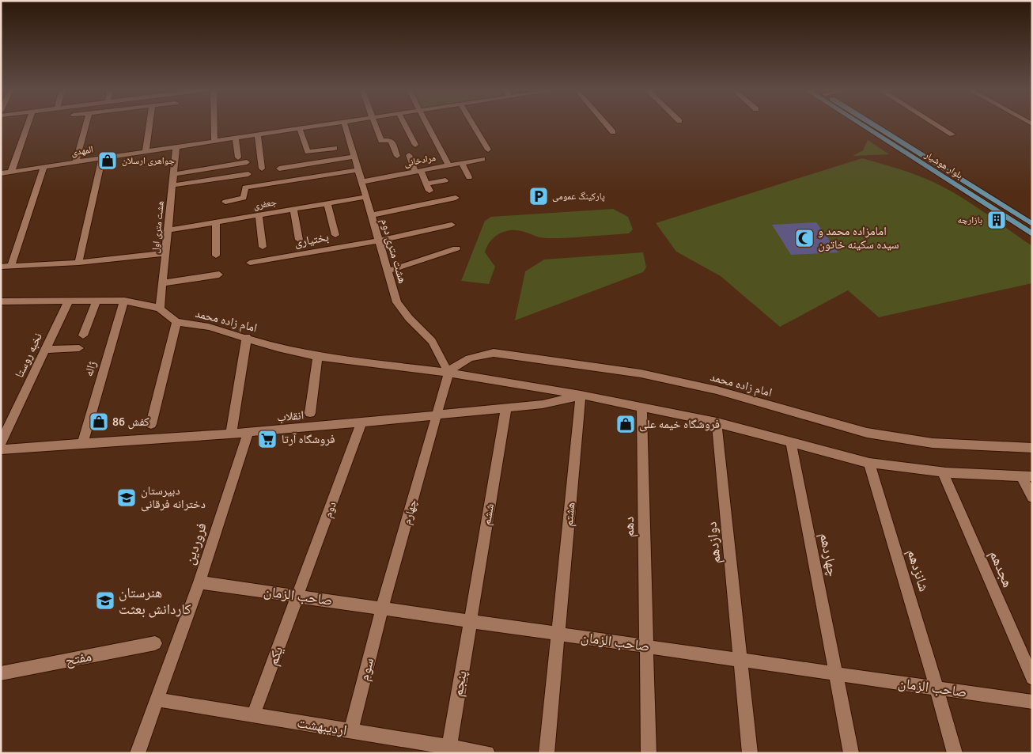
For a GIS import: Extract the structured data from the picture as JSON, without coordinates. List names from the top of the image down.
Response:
{
  "streets": {
    "main road": ["بلوار هوشیار"],
    "street": [
      "المهدی",
      "مرادخانی",
      "جعفری",
      "هشت متری اول",
      "بختیاری",
      "هشت متری دوم",
      "امام زاده محمد",
      "نخبه روستا",
      "ژاله",
      "انقلاب",
      "دوم",
      "چهارم",
      "ششم",
      "هشتم",
      "دهم",
      "دوازدهم",
      "فروردین",
      "چهاردهم",
      "هجدهم",
      "شانزدهم",
      "صاحب الزمان",
      "یکم",
      "مفتح",
      "سوم",
      "پنجم",
      "اردیبهشت"
    ]
  },
  "crossings": [
    ["المهدی", "هشت متری اول"],
    ["مرادخانی", "هشت متری دوم"],
    ["جعفری", "هشت متری اول"],
    ["جعفری", "هشت متری دوم"],
    ["هشت متری اول", "امام زاده محمد"],
    ["بختیاری", "هشت متری دوم"],
    ["هشت متری دوم", "امام زاده محمد"],
    ["هشت متری دوم", "چهارم"],
    ["امام زاده محمد", "نخبه روستا"],
    ["امام زاده محمد", "ژاله"],
    ["امام زاده محمد", "انقلاب"],
    ["امام زاده محمد", "چهارم"],
    ["امام زاده محمد", "هشتم"],
    ["امام زاده محمد", "دهم"],
    ["امام زاده محمد", "دوازدهم"],
    ["امام زاده محمد", "چهاردهم"],
    ["امام زاده محمد", "هجدهم"],
    ["امام زاده محمد", "شانزدهم"],
    ["ژاله", "انقلاب"],
    ["انقلاب", "دوم"],
    ["انقلاب", "چهارم"],
    ["انقلاب", "ششم"],
    ["انقلاب", "هشتم"],
    ["انقلاب", "فروردین"],
    ["دوم", "صاحب الزمان"],
    ["دوم", "یکم"],
    ["چهارم", "صاحب الزمان"],
    ["چهارم", "سوم"],
    ["ششم", "صاحب الزمان"],
    ["ششم", "پنجم"],
    ["هشتم", "صاحب الزمان"],
    ["دهم", "صاحب الزمان"],
    ["دوازدهم", "صاحب الزمان"],
    ["فروردین", "صاحب الزمان"],
    ["فروردین", "اردیبهشت"],
    ["چهاردهم", "صاحب الزمان"],
    ["شانزدهم", "صاحب الزمان"],
    ["صاحب الزمان", "یکم"],
    ["صاحب الزمان", "سوم"],
    ["صاحب الزمان", "پنجم"],
    ["یکم", "اردیبهشت"],
    ["سوم", "اردیبهشت"],
    ["پنجم", "اردیبهشت"]
  ],
  "places": {
    "shop": ["جواهری ارسلان", "کفش 86", "فروشگاه خیمه علی"],
    "parking": ["پارکینگ عمومی"],
    "building": ["بازارچه"],
    "mosque": ["امامزاده محمد و سیده سکینه خاتون"],
    "supermarket": ["فروشگاه آرتا"],
    "school or university": ["دبیرستان دخترانه فرقانی", "هنرستان کاردانش بعثت"]
  }
}
